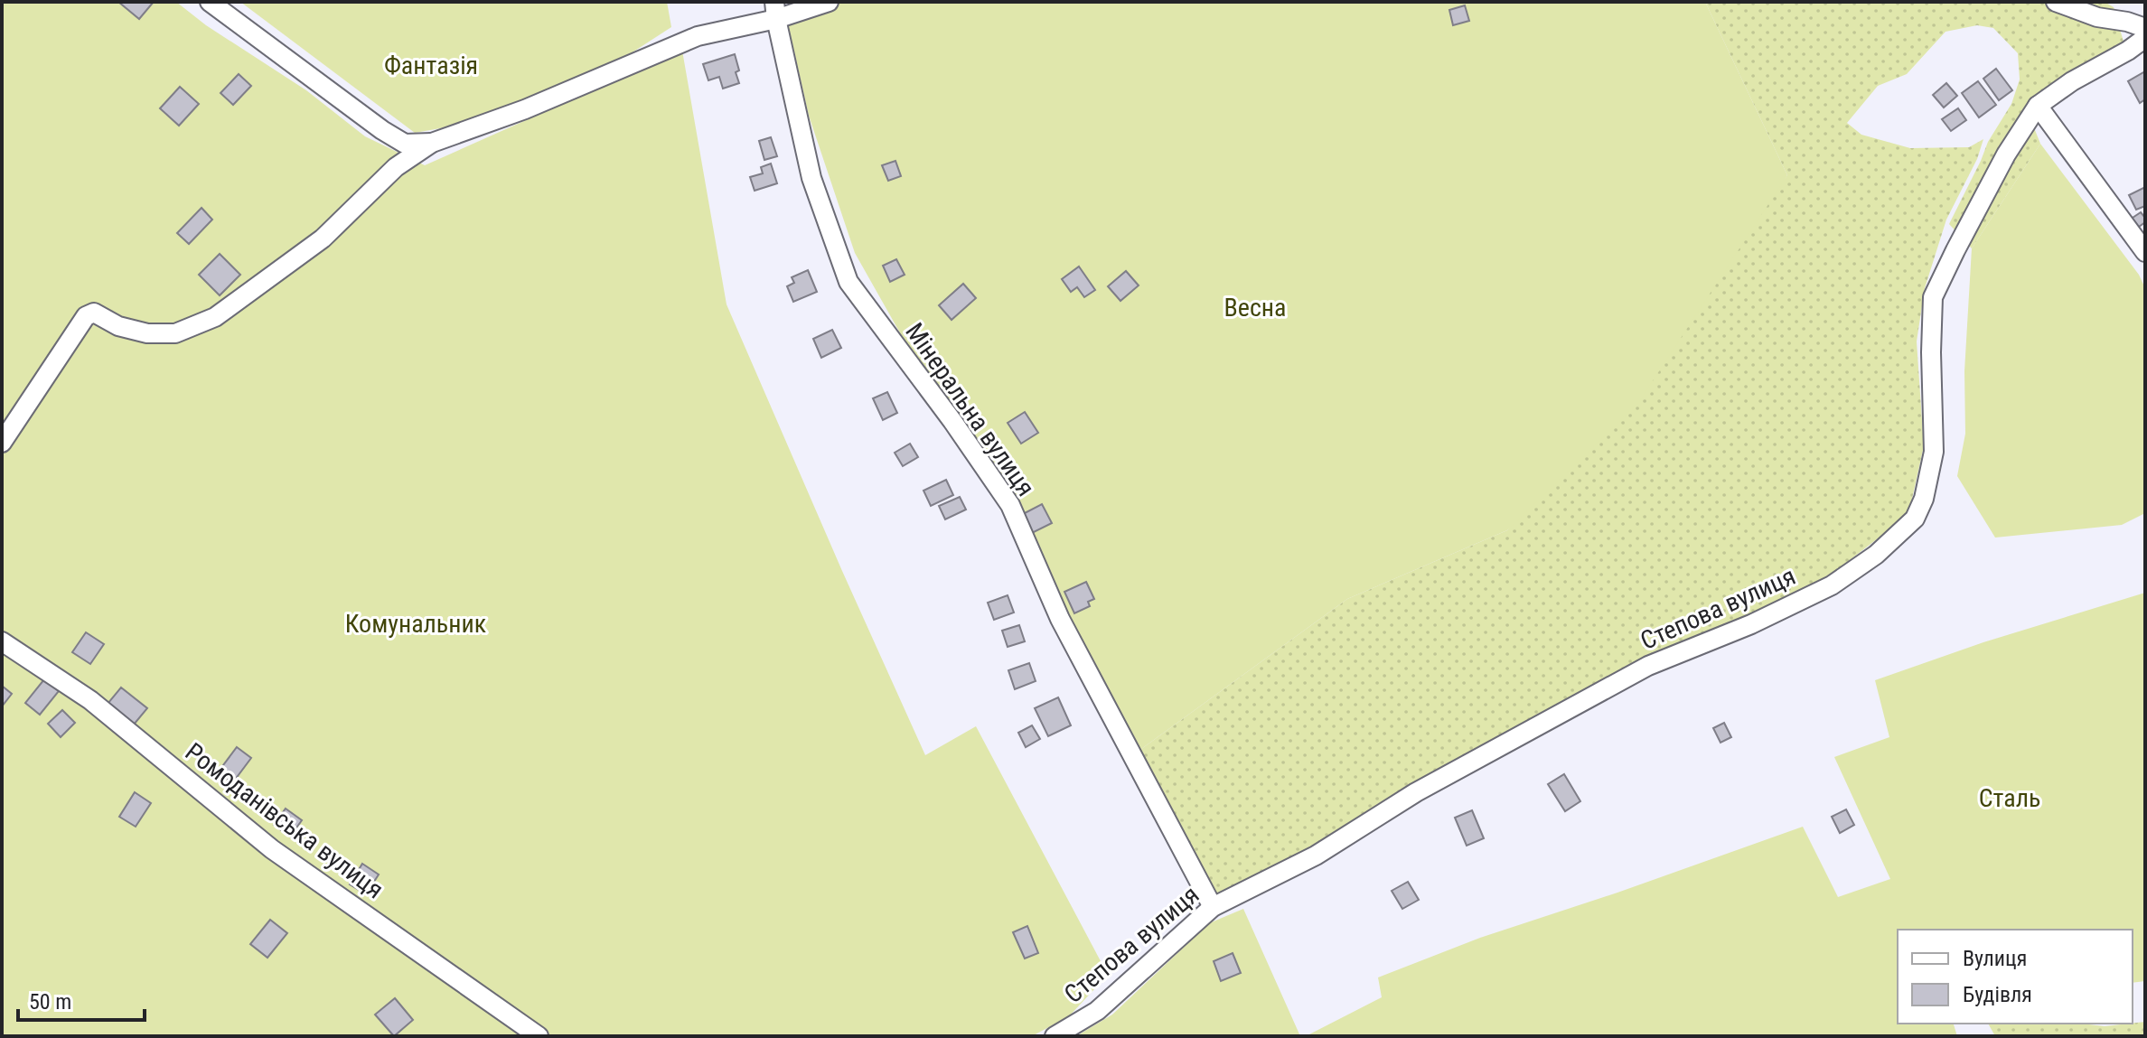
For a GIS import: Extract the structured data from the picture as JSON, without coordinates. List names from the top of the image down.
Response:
{
  "streets": {
    "street": ["Мінеральна вулиця", "Степова вулиця", "Ромоданівська вулиця"]
  },
  "crossings": [
    ["Мінеральна вулиця", "Степова вулиця"]
  ],
  "parks": [
    "Фантазія",
    "Весна",
    "Комунальник",
    "Сталь"
  ],
  "legend": ["Вулиця", "Будівля"],
  "scale_bar": "50 m"
}
